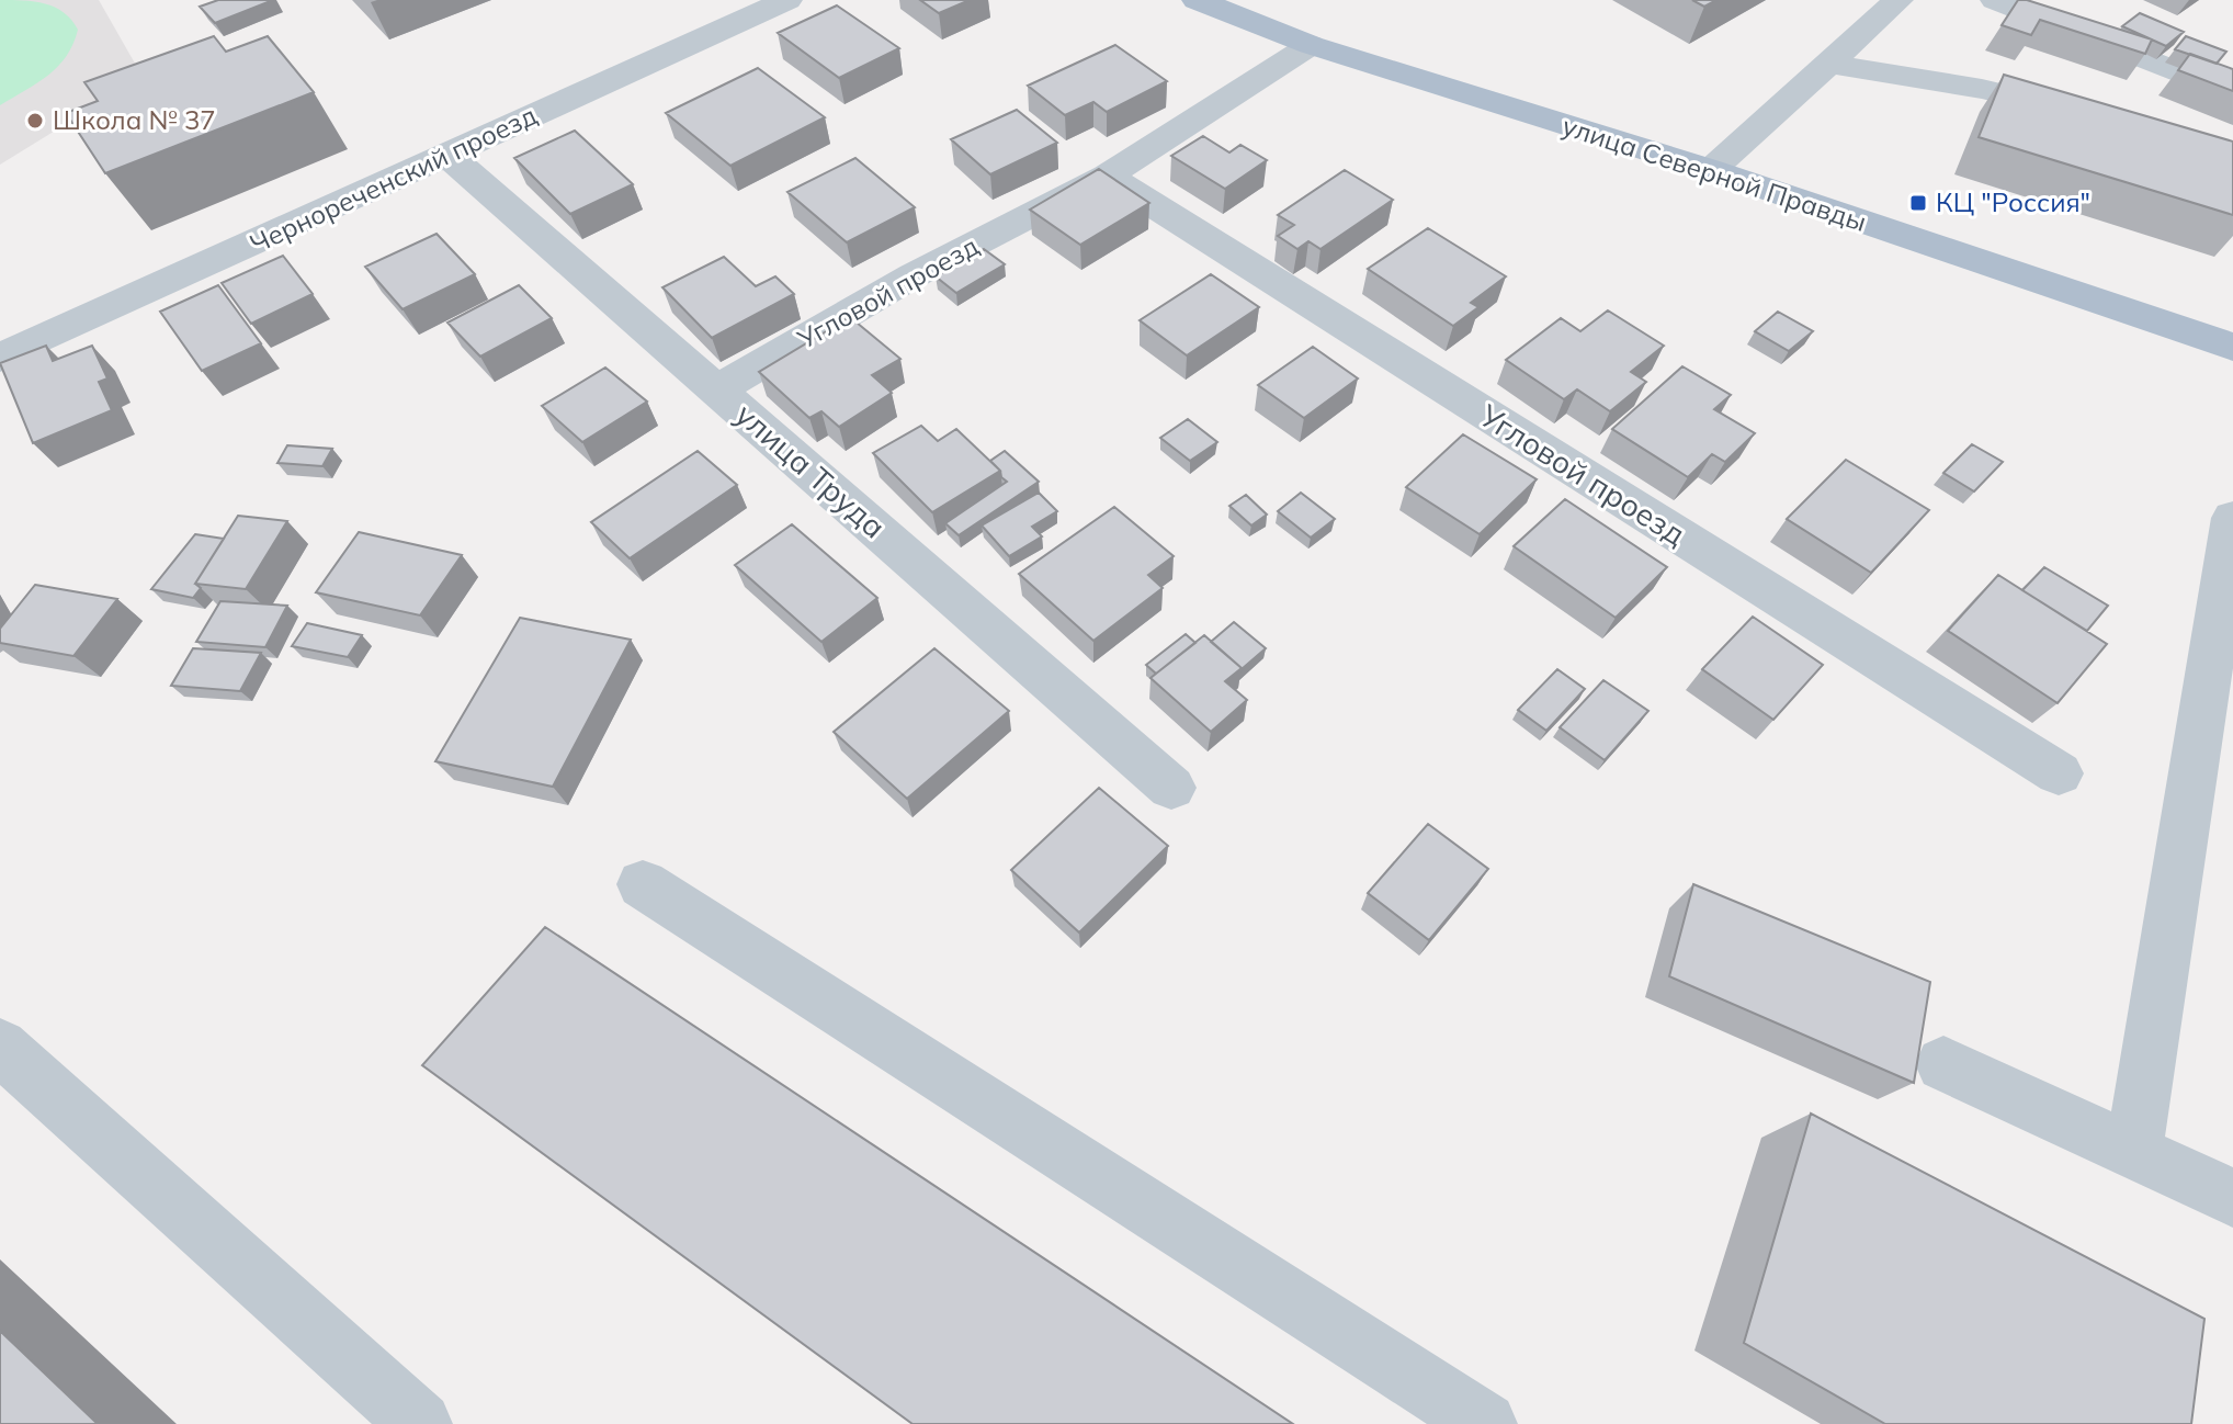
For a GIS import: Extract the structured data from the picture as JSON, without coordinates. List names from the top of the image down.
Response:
{
  "streets": {
    "main road": ["улица Северной Правды"],
    "street": ["Чернореченский проезд", "Угловой проезд", "улица Труда"]
  },
  "crossings": [
    ["улица Северной Правды", "Угловой проезд"],
    ["Чернореченский проезд", "улица Труда"],
    ["Угловой проезд", "улица Труда"]
  ],
  "places": {
    "other": ["Школа № 37"],
    "transit": ["КЦ \"Россия\""]
  }
}
